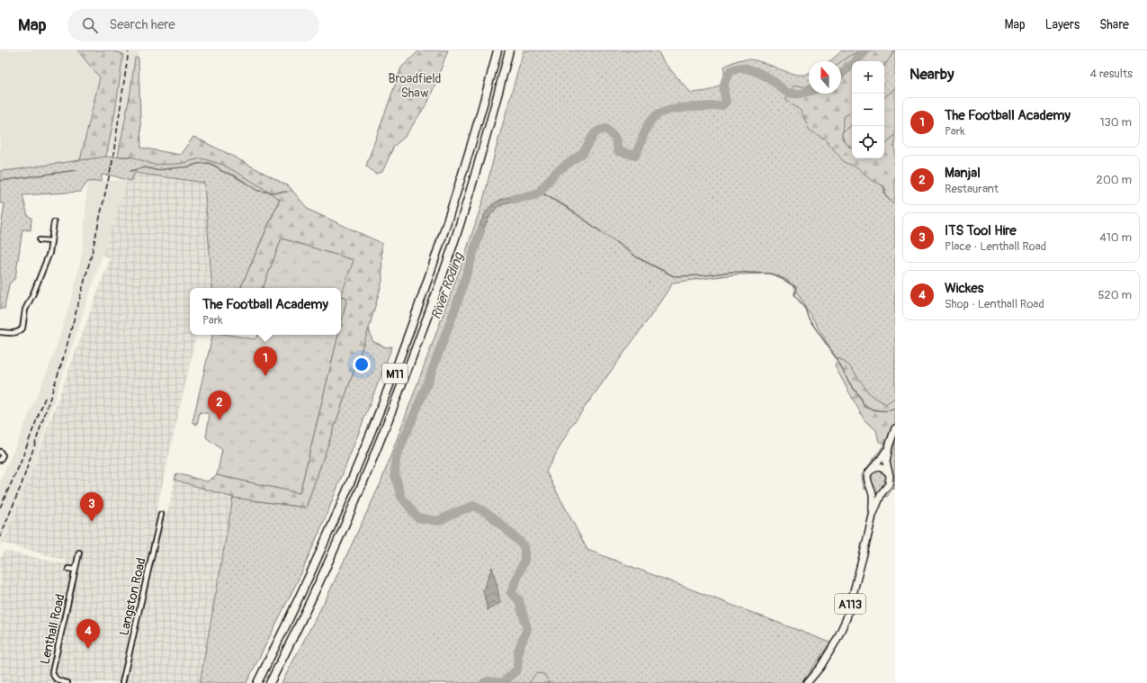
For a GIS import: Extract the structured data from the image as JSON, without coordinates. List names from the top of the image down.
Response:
{
  "streets": {
    "highway": ["M11"],
    "main road": ["A113"],
    "street": ["Langston Road", "Lenthall Road"]
  },
  "water": ["River Roding"],
  "parks": ["Broadfield Shaw"],
  "north": "top",
  "page": {
    "header": "Map",
    "search": "Search here",
    "nav": ["Map", "Layers", "Share"],
    "heading": ["Nearby", "4 results"],
    "map_buttons": ["+", "−"],
    "list": [
      {
        "mark": "1",
        "name": "The Football Academy",
        "note": "Park",
        "value": "130 m"
      },
      {
        "mark": "2",
        "name": "Manjal",
        "note": "Restaurant",
        "value": "200 m"
      },
      {
        "mark": "3",
        "name": "ITS Tool Hire",
        "note": "Place · Lenthall Road",
        "value": "410 m"
      },
      {
        "mark": "4",
        "name": "Wickes",
        "note": "Shop · Lenthall Road",
        "value": "520 m"
      }
    ],
    "popup": ["The Football Academy", "Park"],
    "pins": [
      "1",
      "2",
      "3",
      "4"
    ]
  }
}
